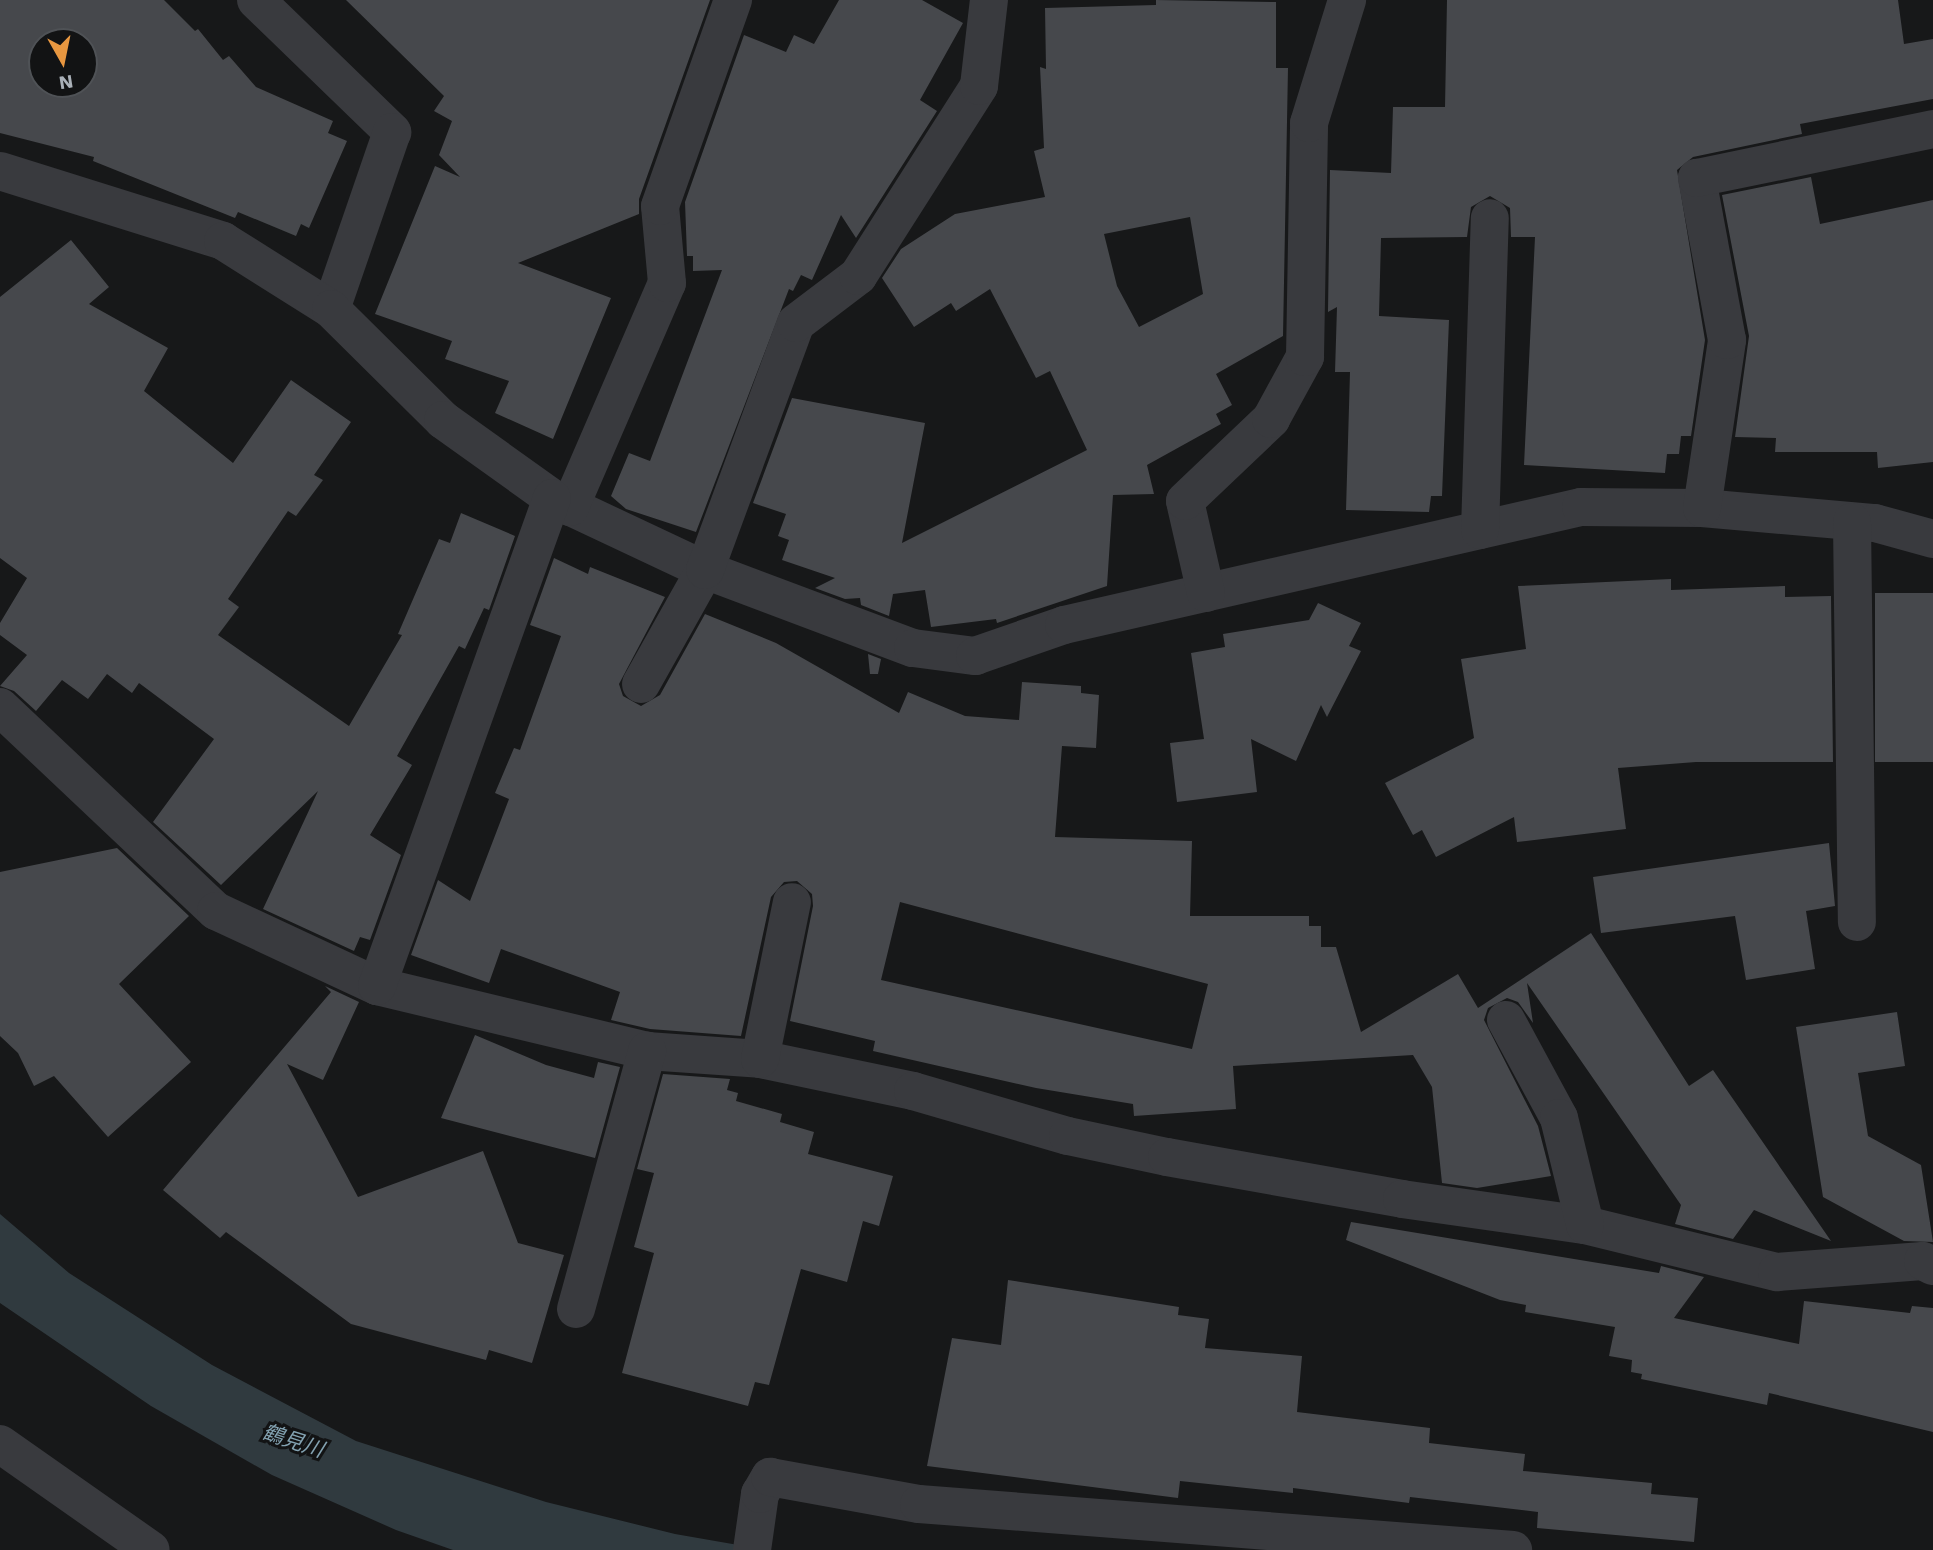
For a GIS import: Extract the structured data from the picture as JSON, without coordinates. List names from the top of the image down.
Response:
{
  "water": ["鶴見川"],
  "north": "bottom"
}
